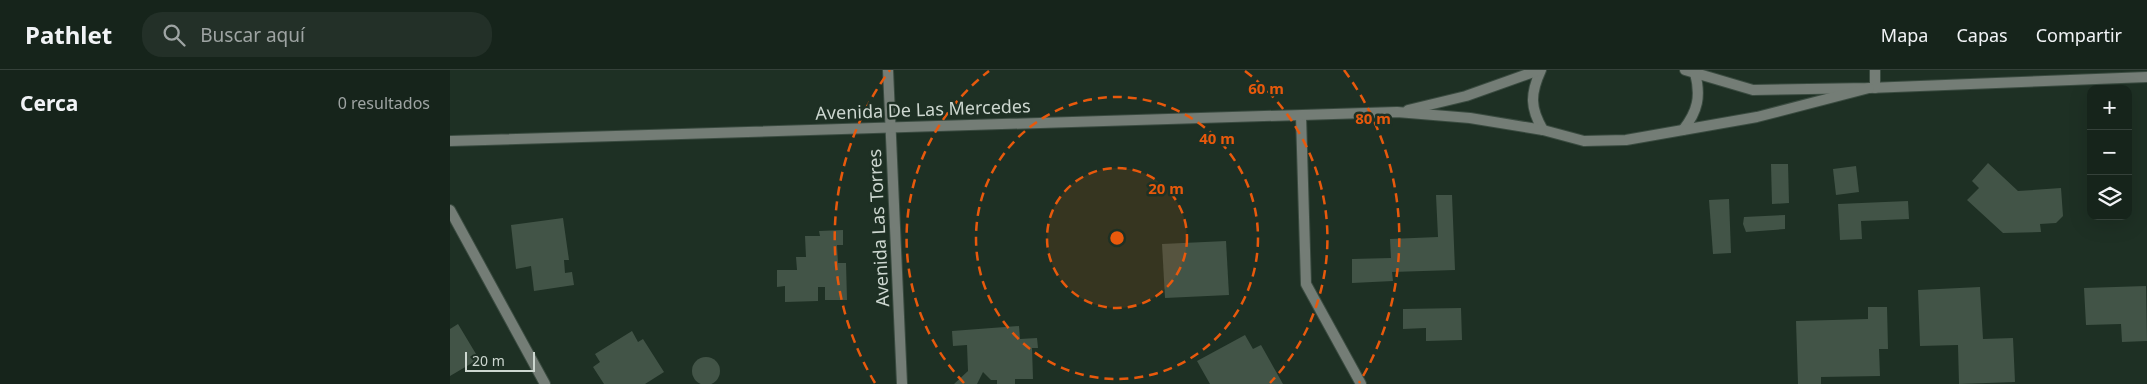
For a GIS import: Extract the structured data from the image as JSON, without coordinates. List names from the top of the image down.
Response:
{
  "streets": {
    "lane": ["Avenida De Las Mercedes", "Avenida Las Torres"]
  },
  "crossings": [
    ["Avenida De Las Mercedes", "Avenida Las Torres"]
  ],
  "scale_bar": "20 m",
  "page": {
    "header": "Pathlet",
    "search": "Buscar aquí",
    "nav": ["Mapa", "Capas", "Compartir"],
    "heading": ["Cerca", "0 resultados"],
    "map_buttons": ["+", "−"],
    "scale": "20 m"
  },
  "rings": [
    "60 m",
    "80 m",
    "40 m",
    "20 m"
  ]
}
